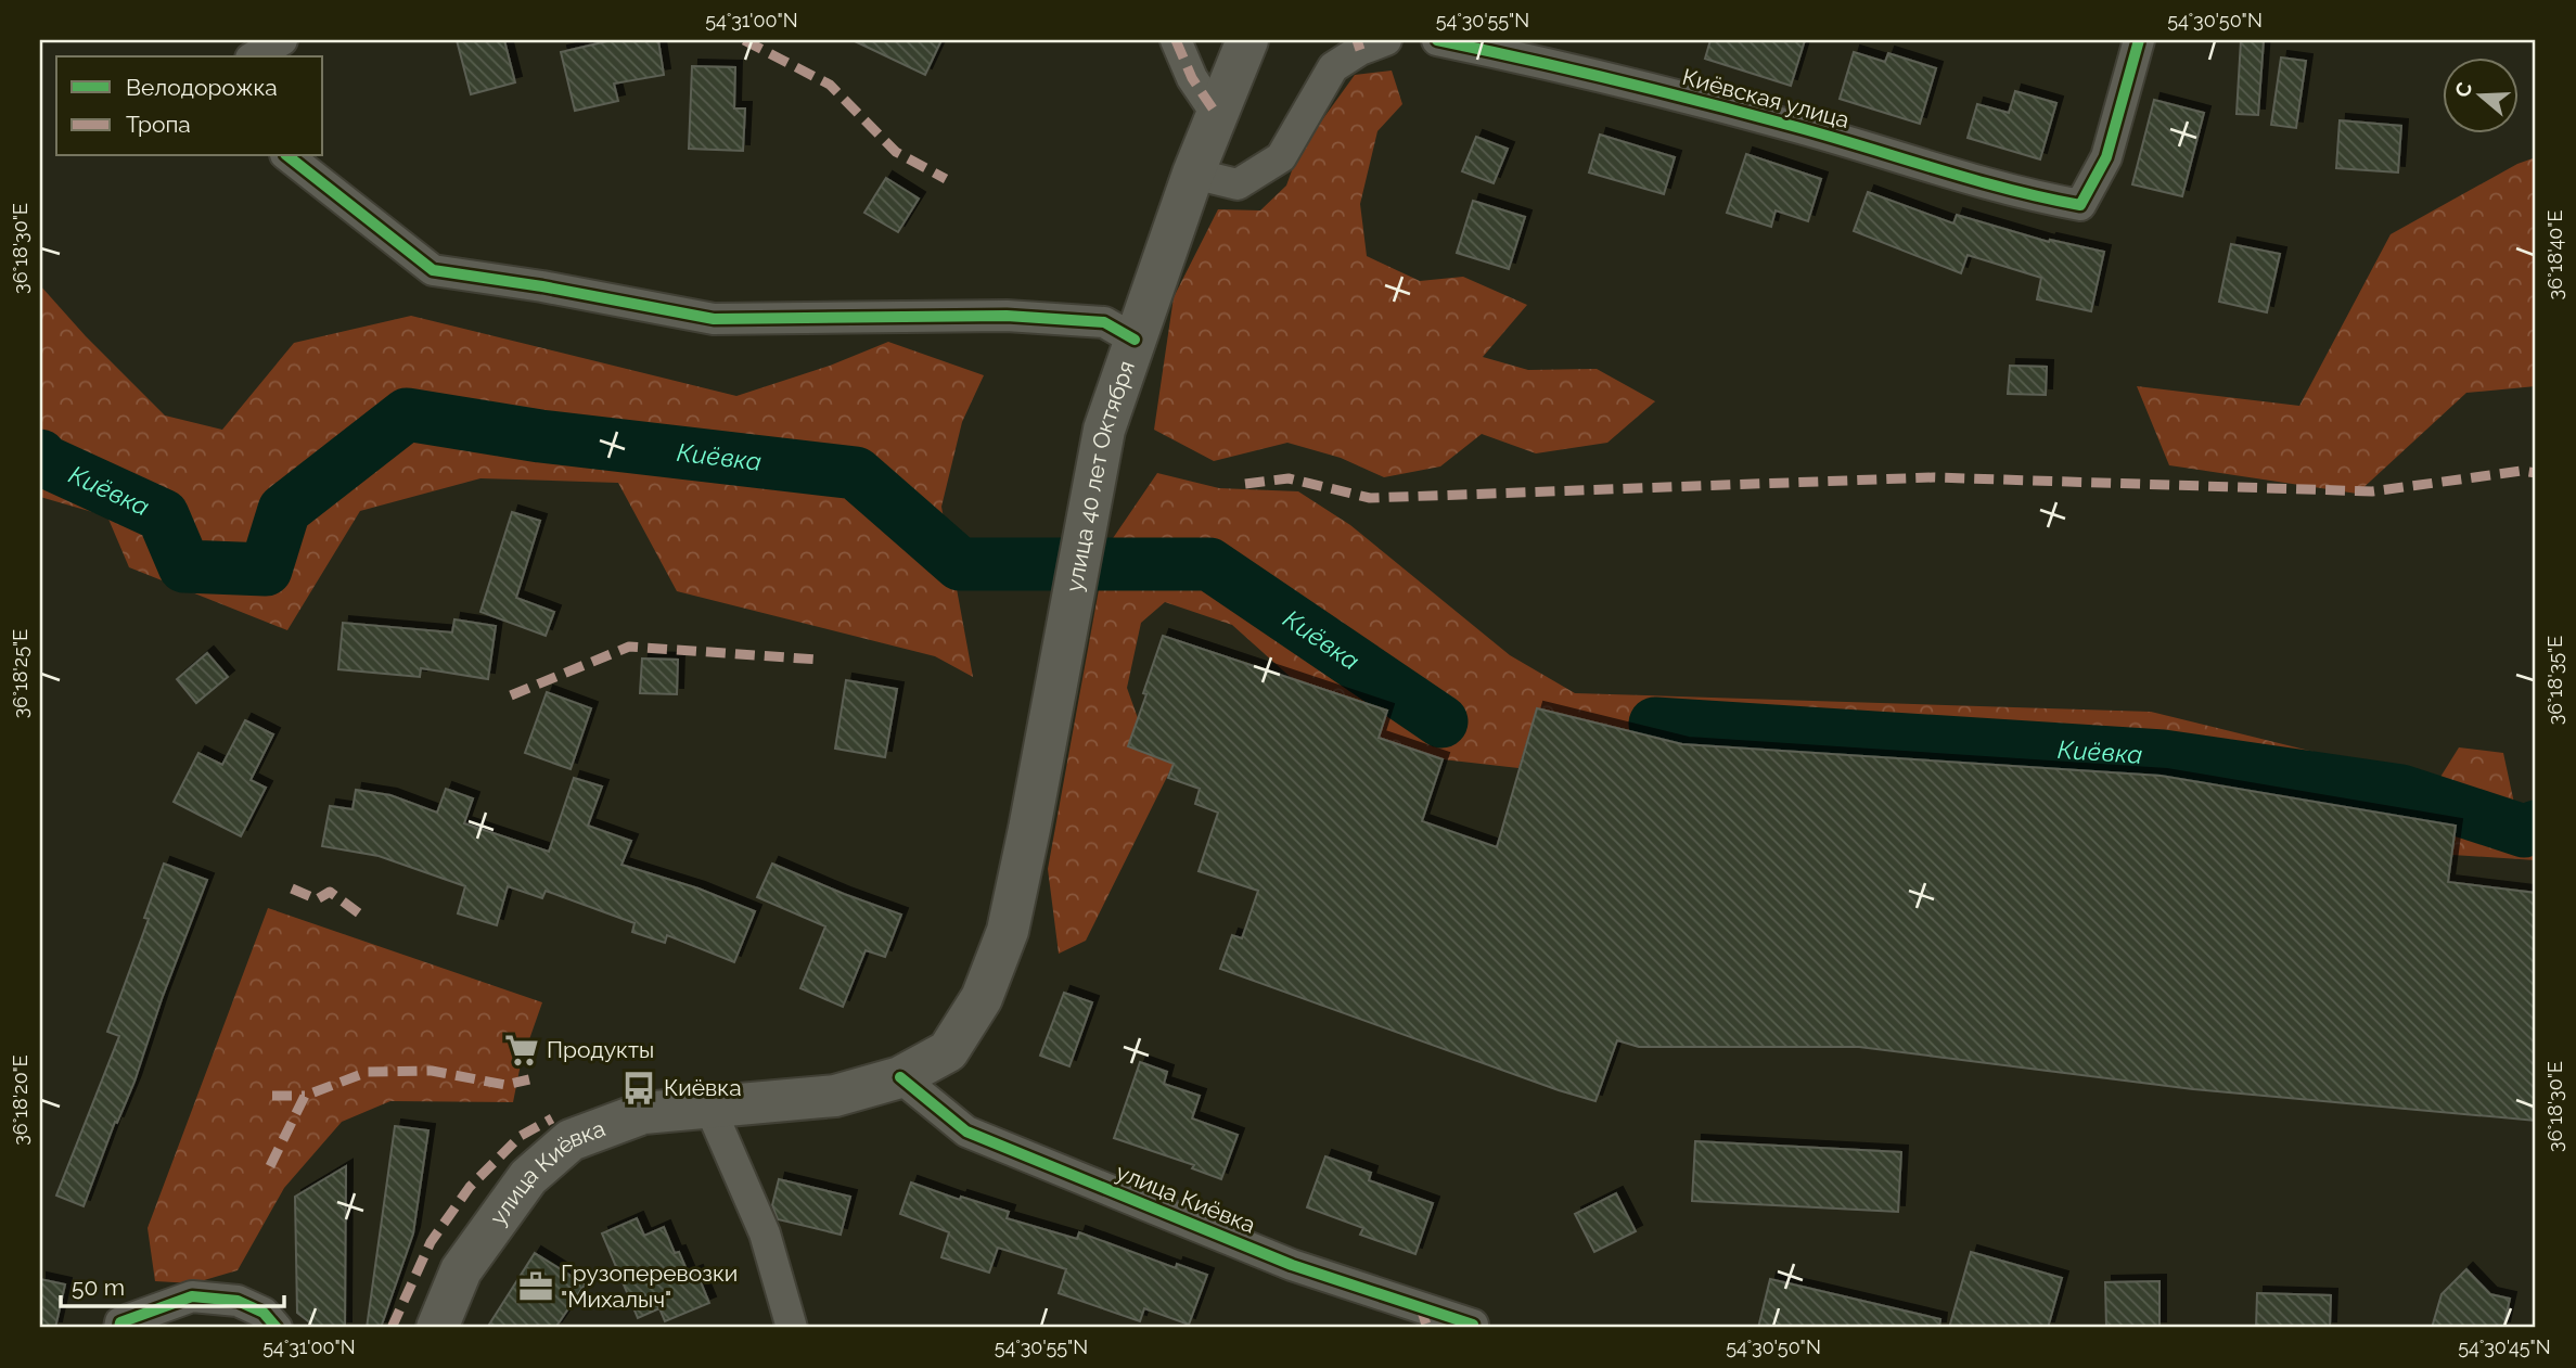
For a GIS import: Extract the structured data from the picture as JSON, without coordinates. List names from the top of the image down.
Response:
{
  "streets": {
    "main road": ["улица 40 лет Октября", "улица Киёвка"],
    "street": ["Киёвская улица"]
  },
  "crossings": [
    ["улица 40 лет Октября", "улица Киёвка"]
  ],
  "water": ["Киёвка"],
  "places": {
    "supermarket": ["Продукты"],
    "bus stop": ["Киёвка"],
    "office": ["Грузоперевозки \"Михалыч\""]
  },
  "legend": ["Велодорожка", "Тропа"],
  "scale_bar": "50 m",
  "north": "left",
  "coordinates": [
    "54°31'00\"N",
    "54°30'55\"N",
    "54°30'50\"N",
    "36°18'30\"E",
    "36°18'40\"E",
    "36°18'25\"E",
    "36°18'35\"E",
    "36°18'20\"E",
    "54°30'45\"N"
  ]
}
